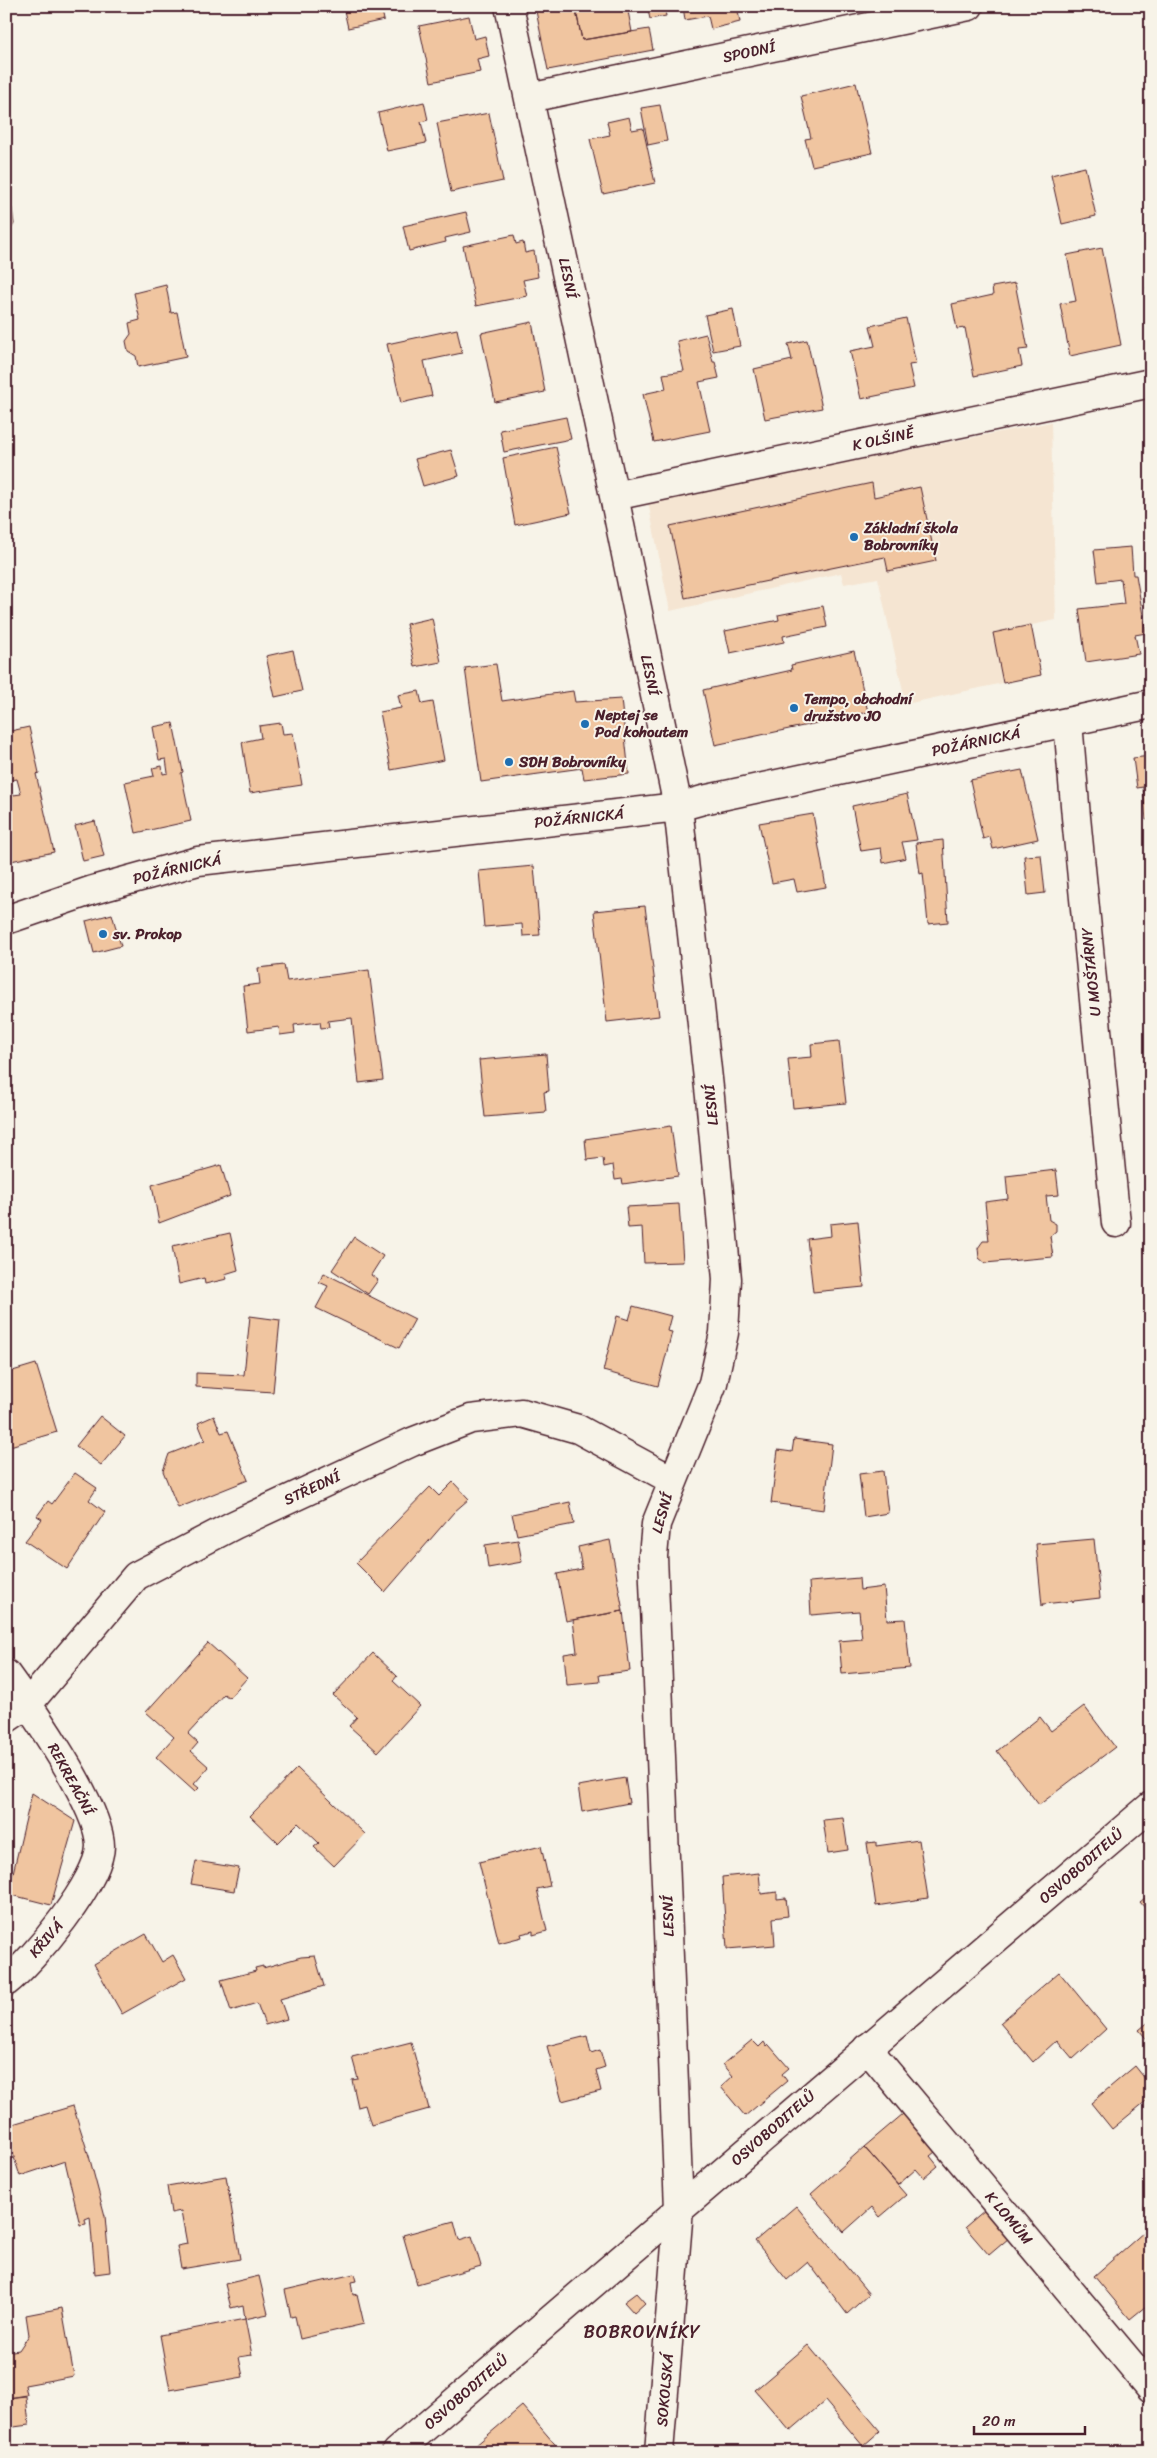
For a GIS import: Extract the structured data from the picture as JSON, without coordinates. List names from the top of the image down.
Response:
{
  "streets": {
    "street": [
      "SPODNÍ",
      "LESNÍ",
      "K OLŠINĚ",
      "POŽÁRNICKÁ",
      "U MOŠTÁRNY",
      "STŘEDNÍ",
      "REKREAČNÍ",
      "OSVOBODITELŮ",
      "KŘIVÁ",
      "K LOMŮM",
      "SOKOLSKÁ"
    ]
  },
  "crossings": [
    ["SPODNÍ", "LESNÍ"],
    ["LESNÍ", "K OLŠINĚ"],
    ["LESNÍ", "POŽÁRNICKÁ"],
    ["LESNÍ", "STŘEDNÍ"],
    ["LESNÍ", "OSVOBODITELŮ"],
    ["LESNÍ", "SOKOLSKÁ"],
    ["POŽÁRNICKÁ", "U MOŠTÁRNY"],
    ["STŘEDNÍ", "REKREAČNÍ"],
    ["REKREAČNÍ", "KŘIVÁ"],
    ["OSVOBODITELŮ", "K LOMŮM"],
    ["OSVOBODITELŮ", "SOKOLSKÁ"]
  ],
  "districts": ["BOBROVNÍKY"],
  "places": [
    "Základní škola Bobrovníky",
    "Tempo, obchodní družstvo JO",
    "Neptej se Pod kohoutem",
    "SDH Bobrovníky",
    "sv. Prokop"
  ],
  "scale_bar": "20 m"
}
